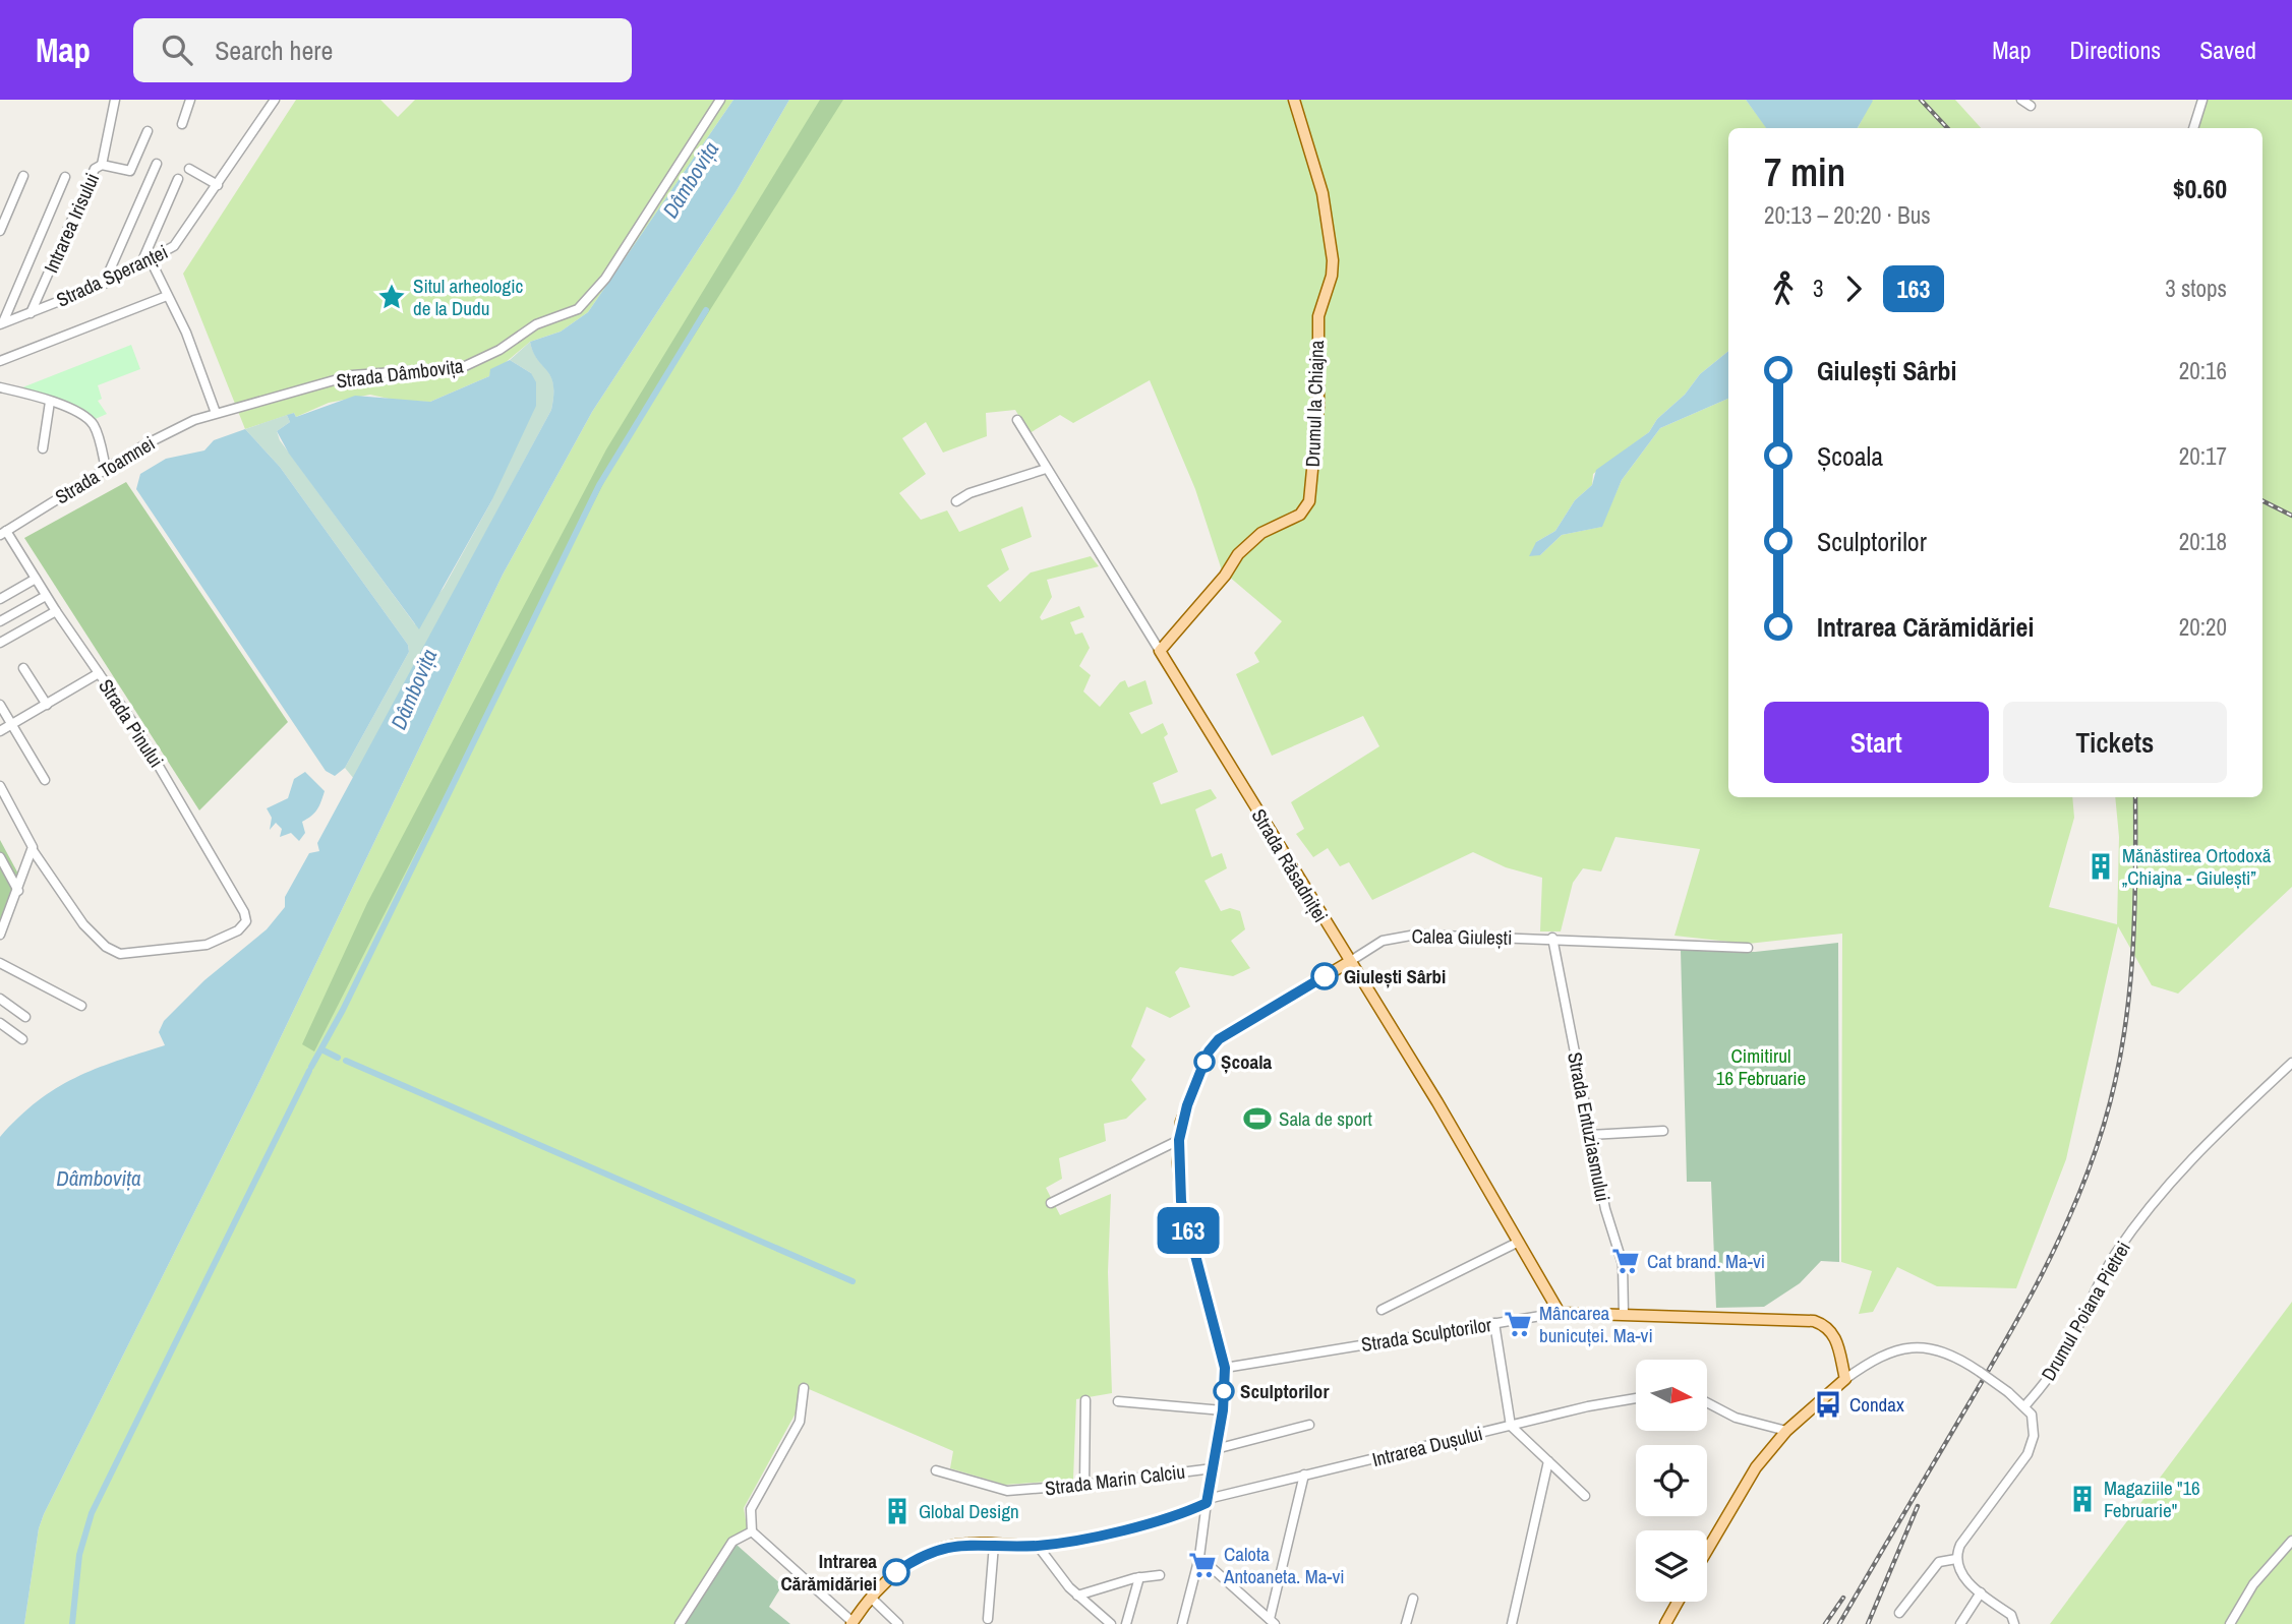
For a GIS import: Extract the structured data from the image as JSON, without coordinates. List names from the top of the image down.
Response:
{
  "streets": {
    "main road": [
      "Drumul la Chiajna",
      "Strada Răsadniței",
      "Calea Giulești",
      "Strada Sculptorilor"
    ],
    "street": [
      "Intrarea Irisului",
      "Strada Speranței",
      "Strada Dâmbovița",
      "Strada Toamnei",
      "Strada Pinului",
      "Strada Entuziasmului",
      "Drumul Poiana Pietrei",
      "Intrarea Dușului",
      "Strada Marin Calciu"
    ]
  },
  "crossings": [
    ["Intrarea Irisului", "Strada Speranței"],
    ["Strada Dâmbovița", "Strada Toamnei"],
    ["Drumul la Chiajna", "Strada Răsadniței"],
    ["Strada Toamnei", "Strada Pinului"],
    ["Strada Răsadniței", "Calea Giulești"],
    ["Strada Răsadniței", "Strada Sculptorilor"],
    ["Calea Giulești", "Strada Entuziasmului"],
    ["Calea Giulești", "Strada Sculptorilor"],
    ["Calea Giulești", "Intrarea Dușului"],
    ["Calea Giulești", "Strada Marin Calciu"],
    ["Strada Entuziasmului", "Strada Sculptorilor"]
  ],
  "water": ["Dâmbovița"],
  "parks": ["Cimitirul 16 Februarie"],
  "places": {
    "place": ["Situl arheologic de la Dudu"],
    "building": ["Mănăstirea Ortodoxă „Chiajna - Giulești”", "Magaziile \"16 Februarie\"", "Global Design"],
    "other": [
      "Giulești Sârbi",
      "Școala",
      "Sculptorilor",
      "Intrarea Cărămidăriei"
    ],
    "sports": ["Sala de sport"],
    "supermarket": ["Cat brand. Ma-vi", "Mâncarea bunicuței. Ma-vi", "Calota Antoaneta. Ma-vi"],
    "bus stop": ["Condax"]
  },
  "lines": ["bus line 163"],
  "north": "right",
  "page": {
    "header": "Map",
    "search": "Search here",
    "nav": ["Map", "Directions", "Saved"],
    "on_map": "163",
    "heading": ["7 min", "20:13 – 20:20 · Bus", "$0.60"],
    "legs": ["3", "163", "3 stops"],
    "list": [
      {
        "name": "Giulești Sârbi",
        "value": "20:16"
      },
      {
        "name": "Școala",
        "value": "20:17"
      },
      {
        "name": "Sculptorilor",
        "value": "20:18"
      },
      {
        "name": "Intrarea Cărămidăriei",
        "value": "20:20"
      }
    ],
    "buttons": ["Start", "Tickets"]
  }
}
